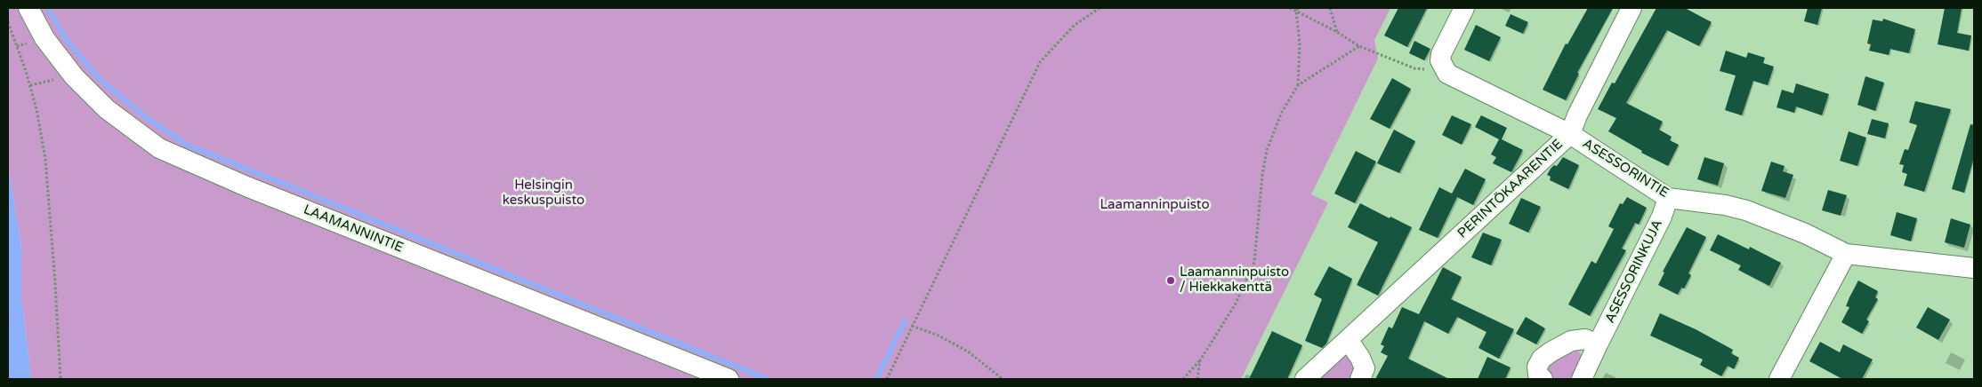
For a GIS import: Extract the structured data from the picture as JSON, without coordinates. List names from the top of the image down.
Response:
{
  "streets": {
    "street": [
      "ASESSORINTIE",
      "PERINTÖKAARENTIE",
      "LAAMANNINTIE",
      "ASESSORINKUJA"
    ]
  },
  "crossings": [
    ["ASESSORINTIE", "PERINTÖKAARENTIE"],
    ["ASESSORINTIE", "ASESSORINKUJA"]
  ],
  "parks": ["Helsingin keskuspuisto", "Laamanninpuisto"],
  "places": ["Laamanninpuisto / Hiekkakenttä"]
}
